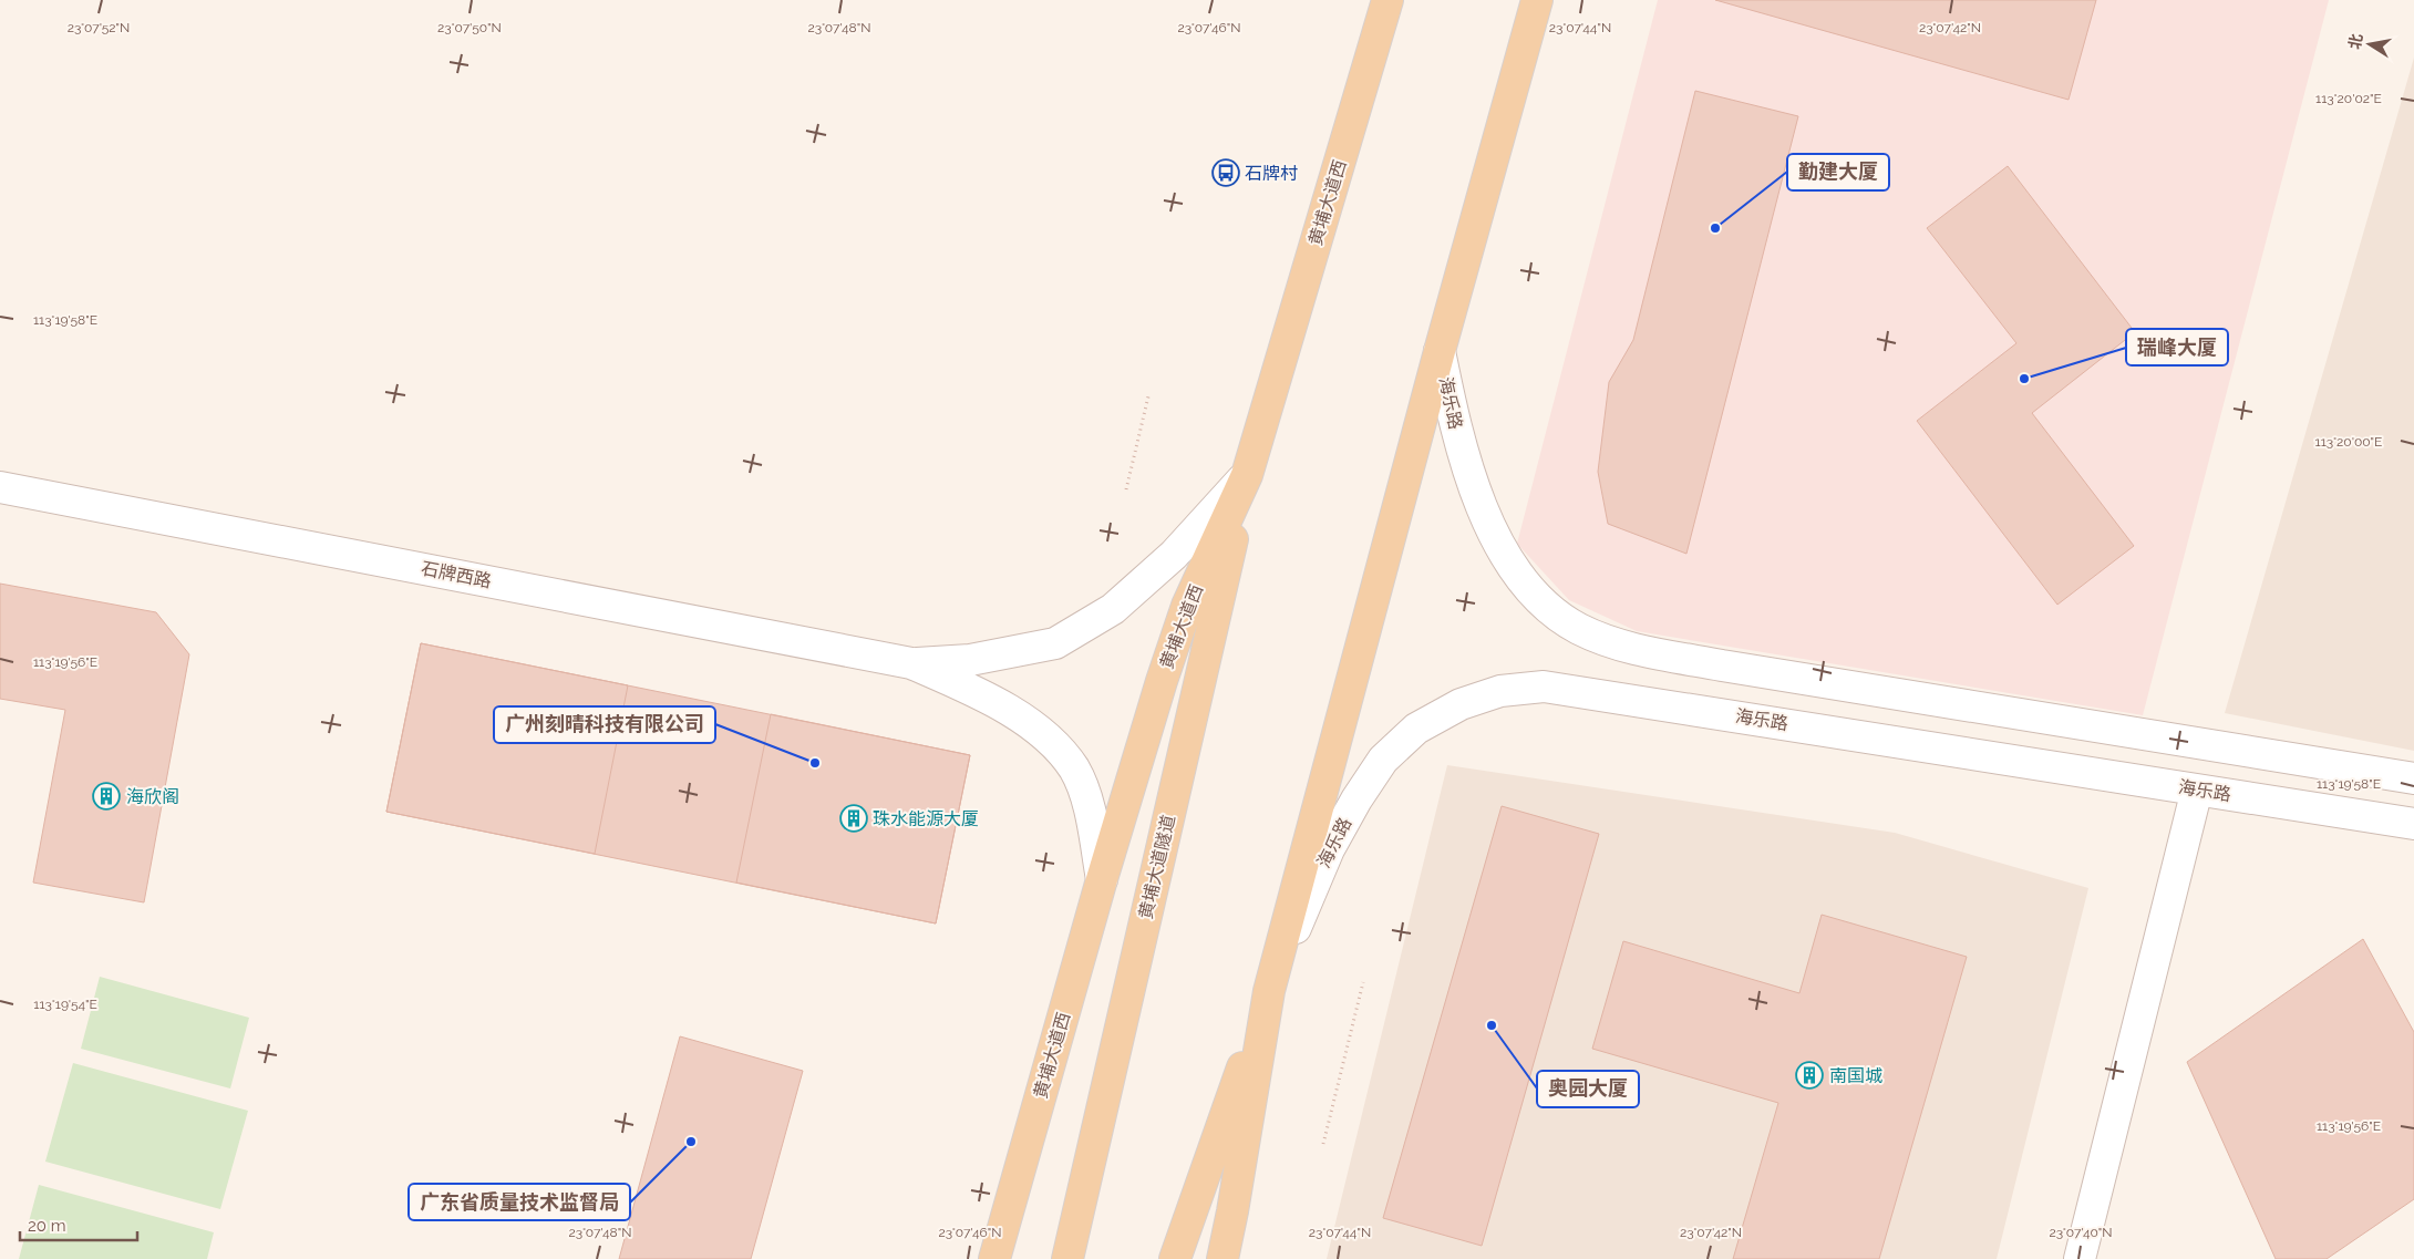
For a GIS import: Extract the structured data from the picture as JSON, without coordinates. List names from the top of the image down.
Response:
{
  "streets": {
    "main road": ["黄埔大道西", "黄埔大道隧道"],
    "street": ["海乐路", "石牌西路"]
  },
  "crossings": [
    ["黄埔大道西", "黄埔大道隧道"]
  ],
  "places": {
    "bus stop": ["石牌村"],
    "other": [
      "勤建大厦",
      "瑞峰大厦",
      "广州刻晴科技有限公司",
      "奥园大厦",
      "广东省质量技术监督局"
    ],
    "building": ["海欣阁", "珠水能源大厦", "南国城"]
  },
  "scale_bar": "20 m",
  "north": "left",
  "coordinates": [
    "23°07'52\"N",
    "23°07'50\"N",
    "23°07'48\"N",
    "23°07'46\"N",
    "23°07'44\"N",
    "23°07'42\"N",
    "113°20'02\"E",
    "113°19'58\"E",
    "113°20'00\"E",
    "113°19'56\"E",
    "113°19'54\"E",
    "23°07'40\"N"
  ]
}
